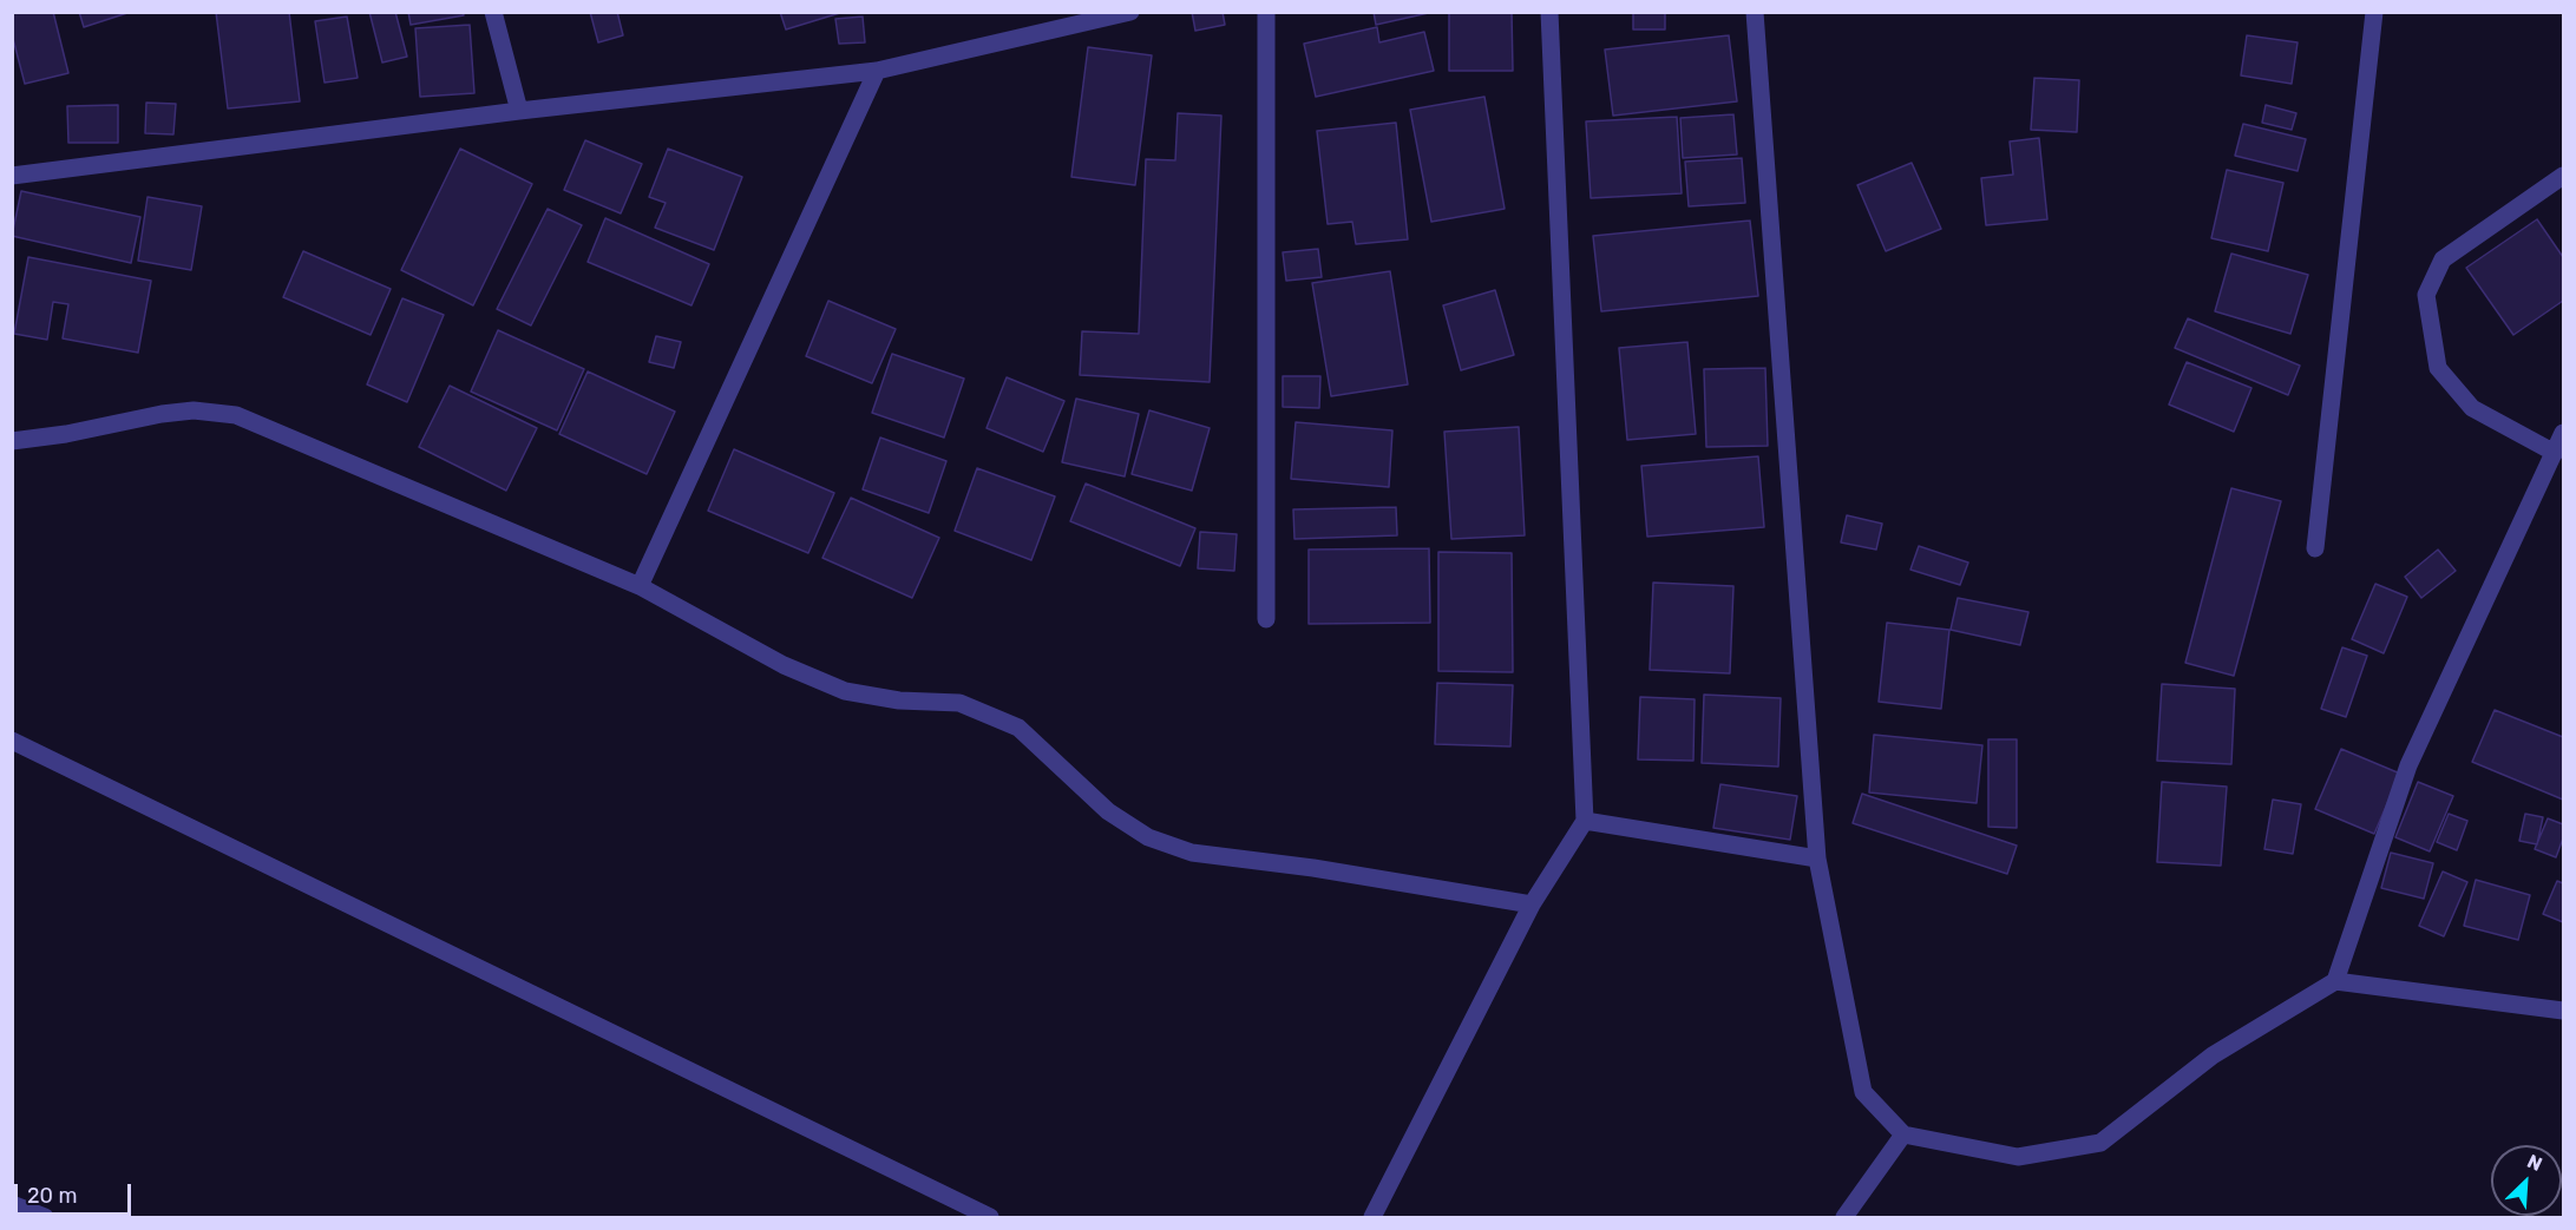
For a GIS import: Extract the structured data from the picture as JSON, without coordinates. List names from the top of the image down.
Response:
{
  "scale_bar": "20 m",
  "north": "top right"
}
